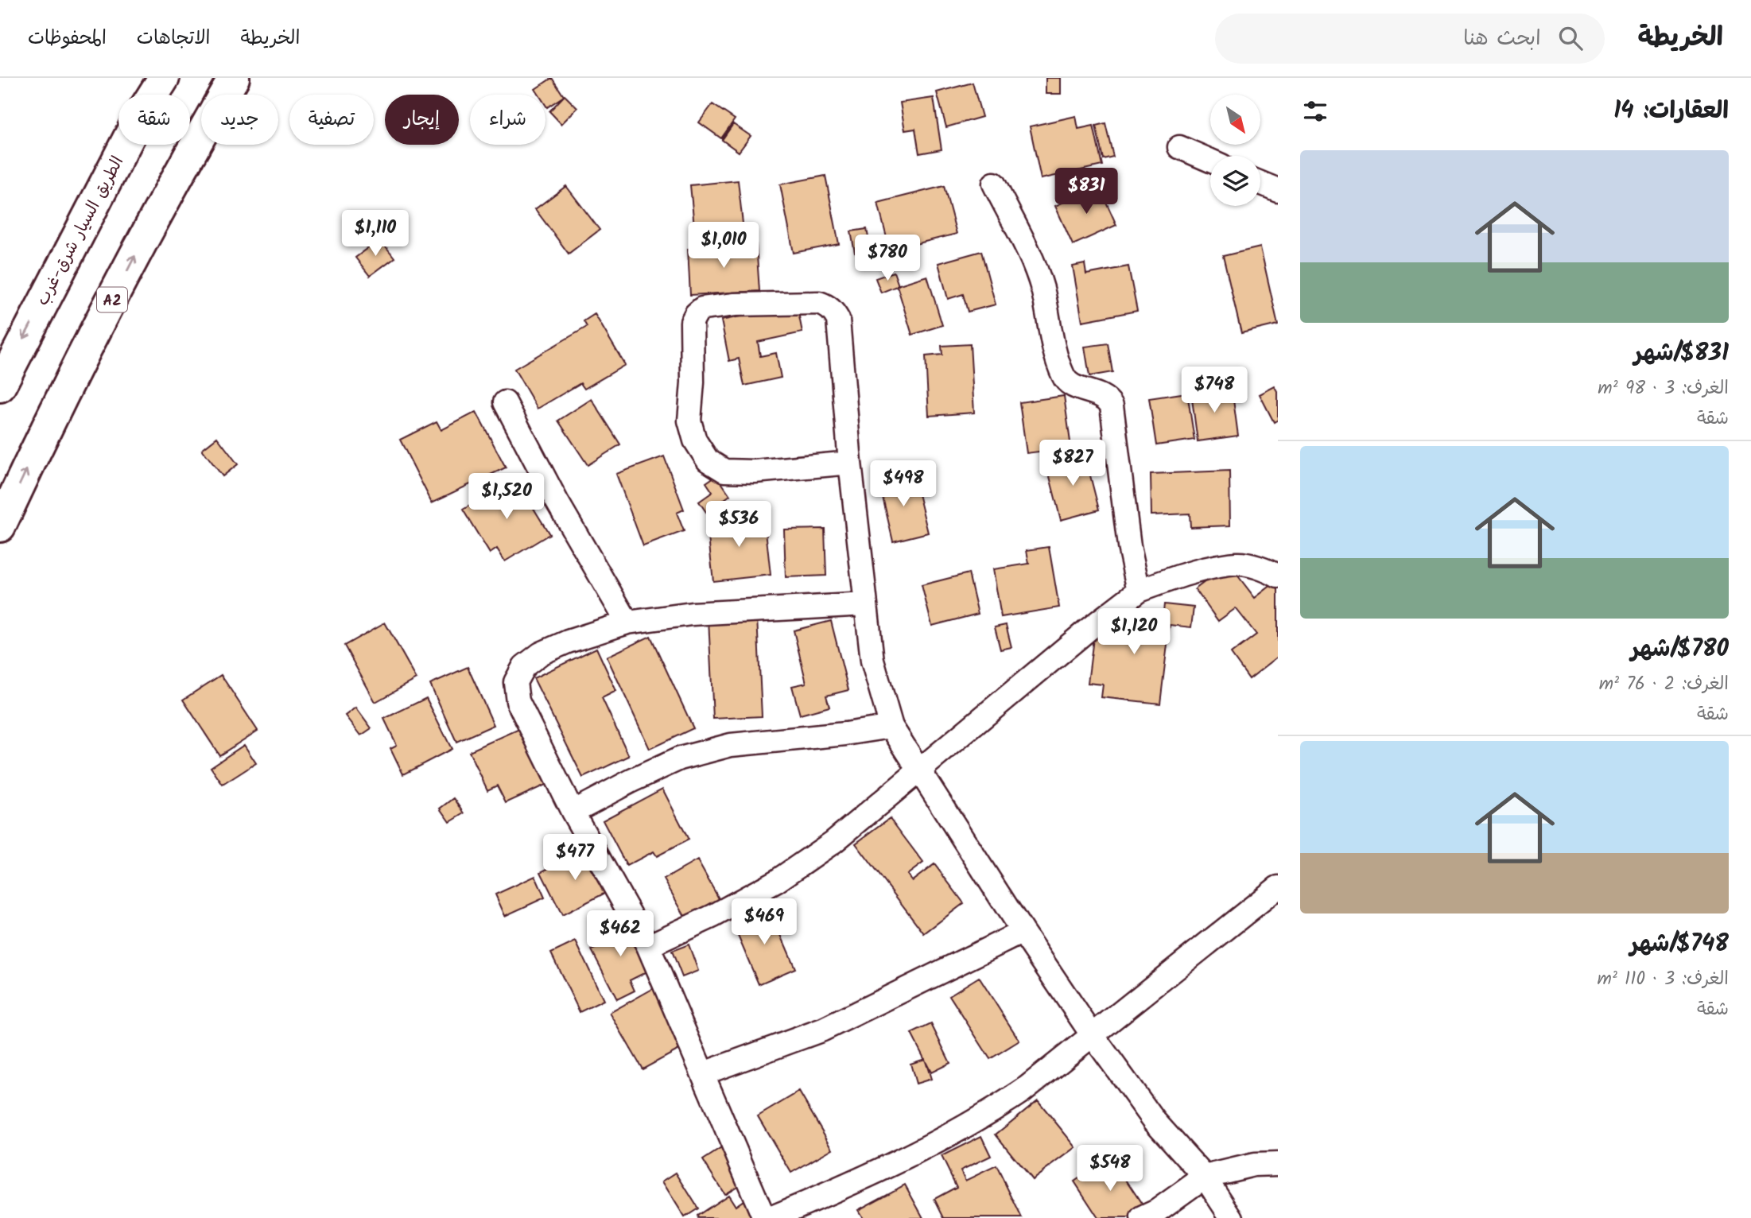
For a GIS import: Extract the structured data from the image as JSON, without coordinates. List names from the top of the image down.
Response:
{
  "streets": {
    "highway": ["الطريق السيار شرق-غرب", "A2"]
  },
  "north": "bottom right",
  "page": {
    "header": "الخريطة",
    "search": "ابحث هنا",
    "nav": ["الخريطة", "الاتجاهات", "المحفوظات"],
    "heading": "العقارات: 14",
    "chip": [
      "شراء",
      "إيجار",
      "تصفية",
      "جديد",
      "شقة"
    ],
    "list": [
      {
        "name": "$831/شهر",
        "note": "الغرف: 3 · 98 m² · شقة"
      },
      {
        "name": "$780/شهر",
        "note": "الغرف: 2 · 76 m² · شقة"
      },
      {
        "name": "$748/شهر",
        "note": "الغرف: 3 · 110 m² · شقة"
      }
    ],
    "price": [
      "$831",
      "$1,110",
      "$1,010",
      "$780",
      "$748",
      "$827",
      "$498",
      "$1,520",
      "$536",
      "$1,120",
      "$477",
      "$469",
      "$462",
      "$548"
    ]
  }
}
